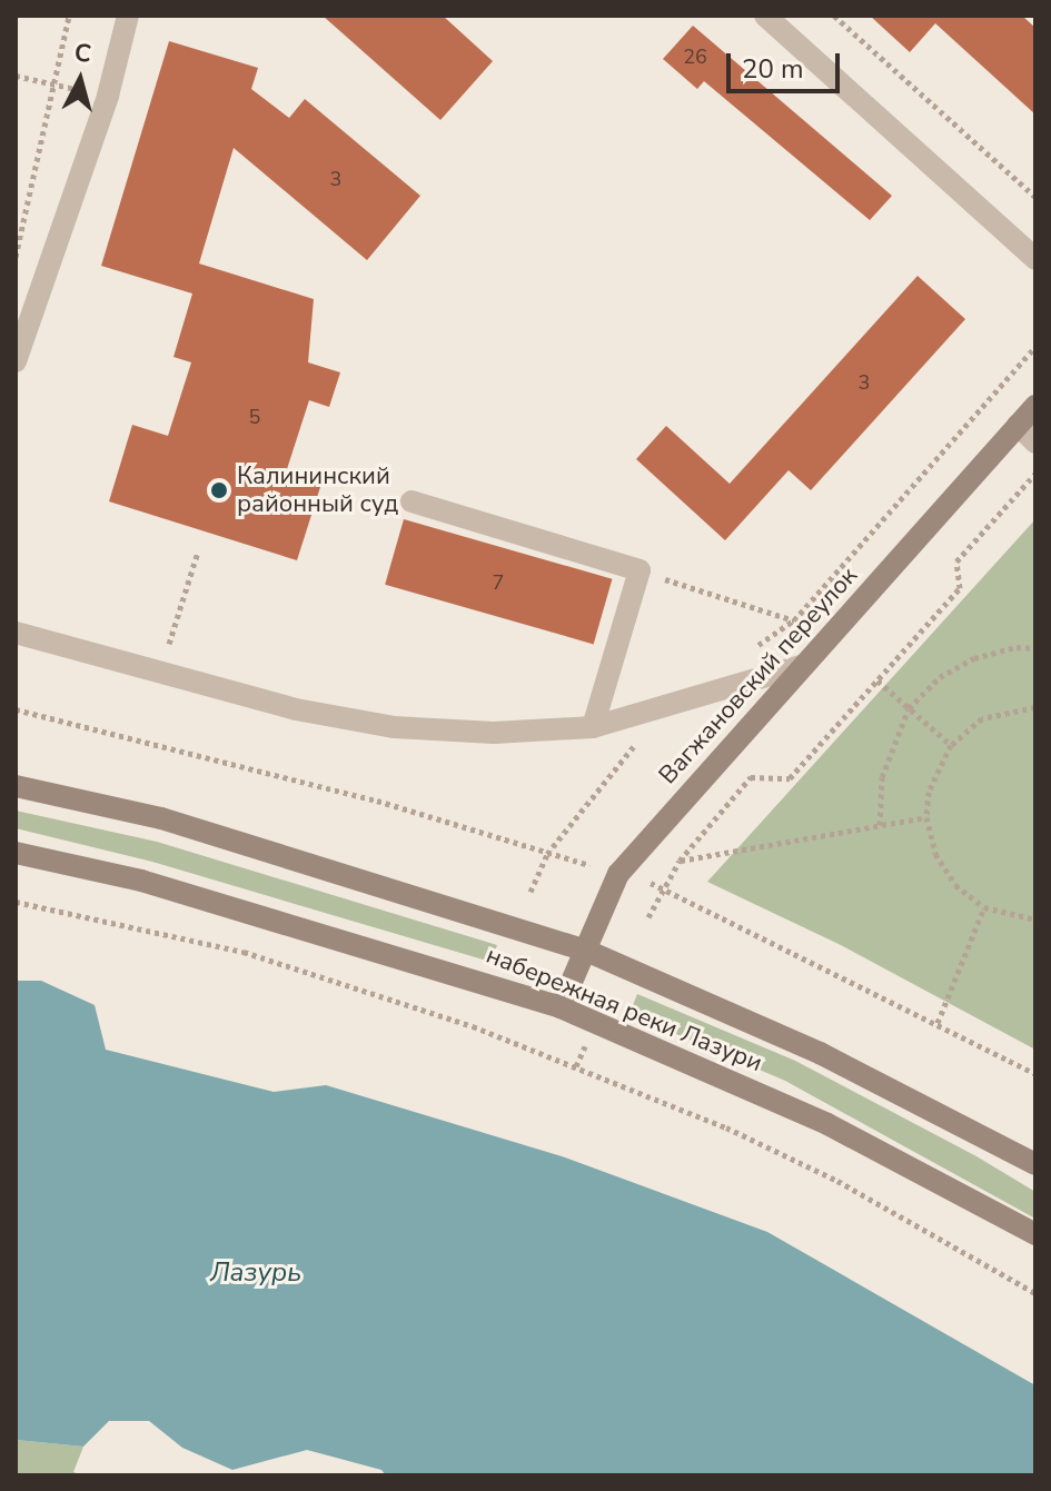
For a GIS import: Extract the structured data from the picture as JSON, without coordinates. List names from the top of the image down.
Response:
{
  "streets": {
    "main road": ["Вагжановский переулок", "набережная реки Лазури"]
  },
  "crossings": [
    ["Вагжановский переулок", "набережная реки Лазури"]
  ],
  "water": ["Лазурь"],
  "places": ["Калининский районный суд"],
  "house_numbers": [
    "26",
    "3",
    "3",
    "5",
    "7"
  ],
  "scale_bar": "20 m",
  "north": "top"
}
